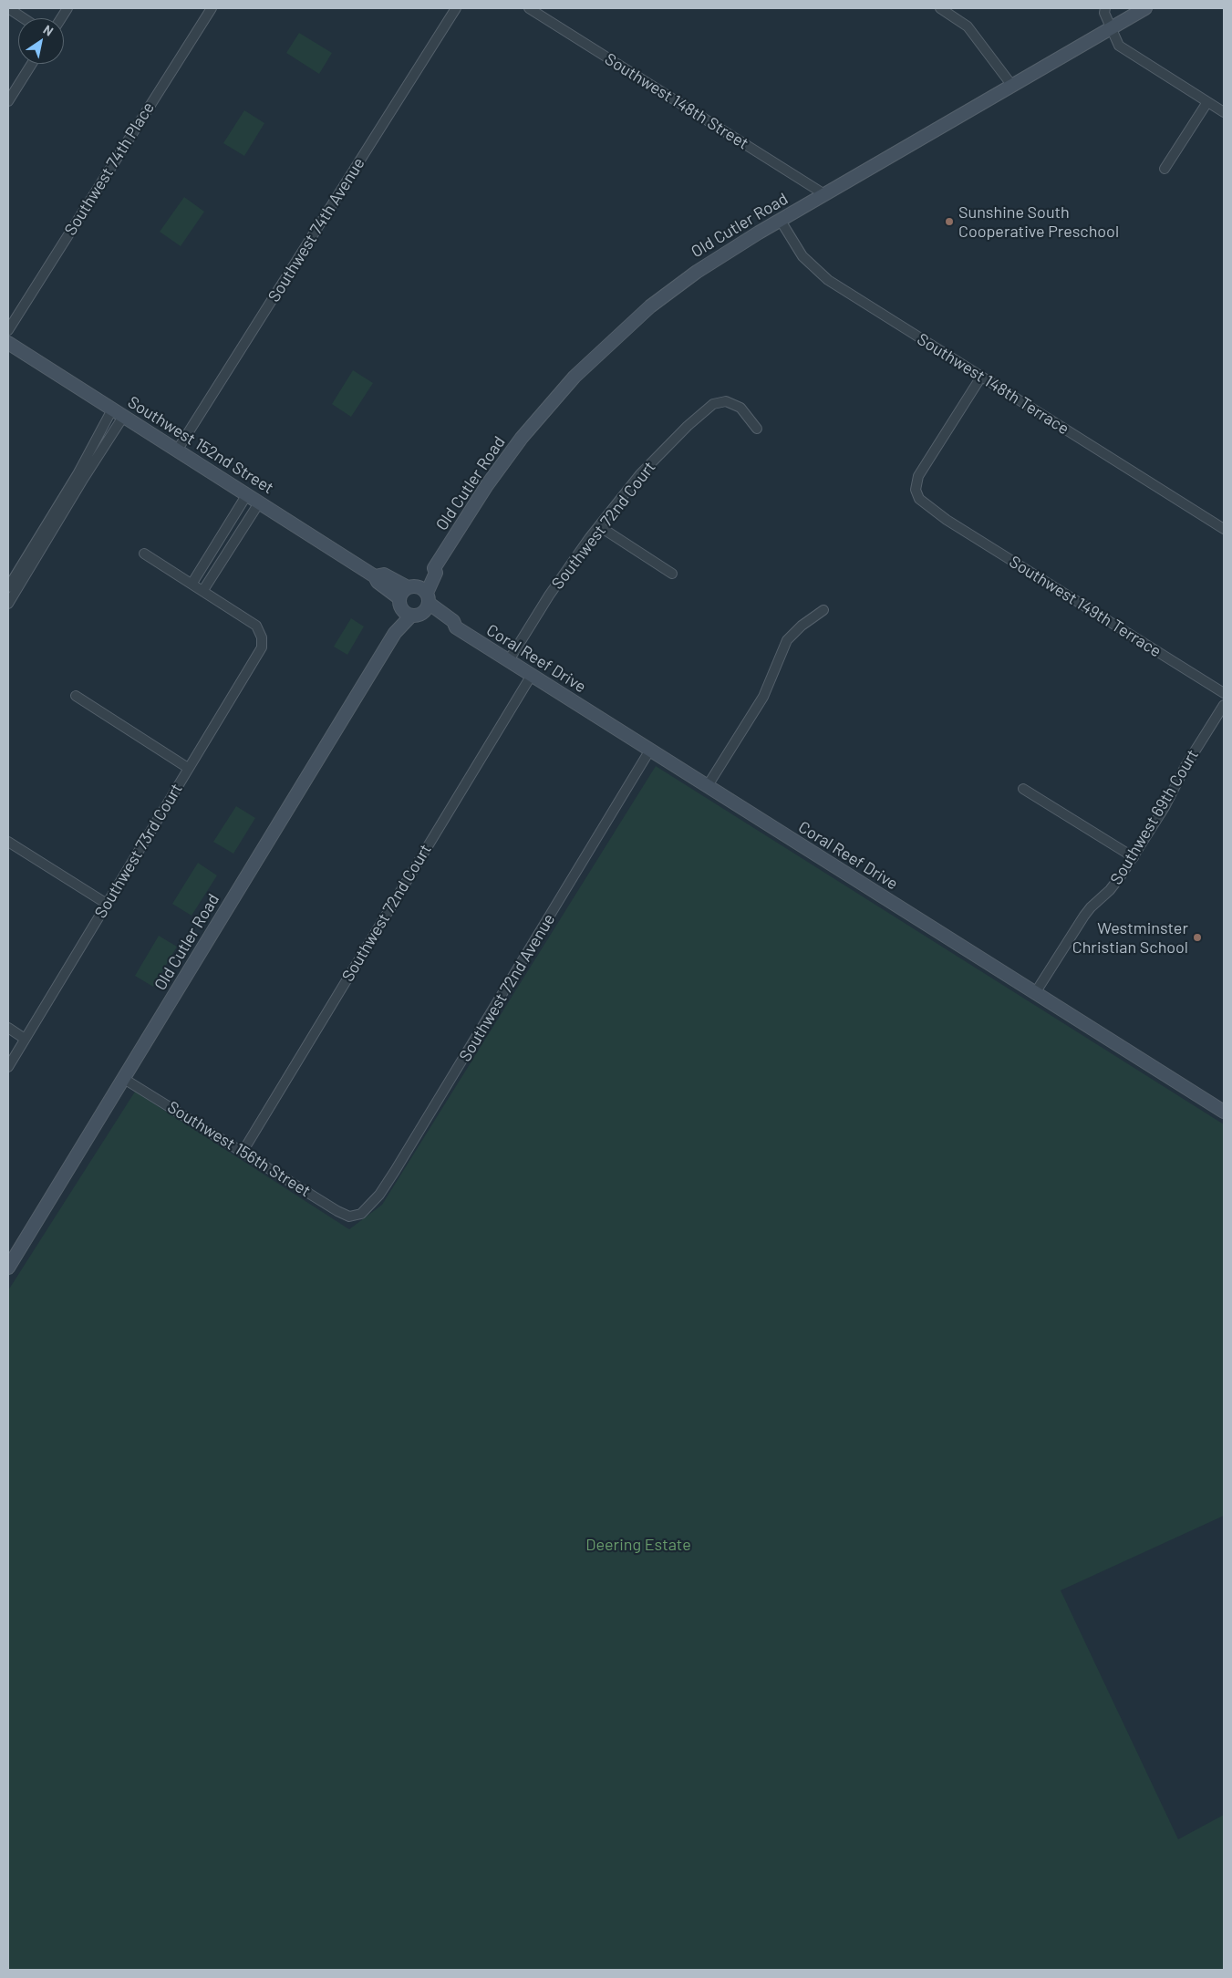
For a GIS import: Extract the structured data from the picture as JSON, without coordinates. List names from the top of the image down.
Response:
{
  "streets": {
    "main road": ["Old Cutler Road", "Southwest 152nd Street", "Coral Reef Drive"],
    "street": [
      "Southwest 148th Street",
      "Southwest 74th Place",
      "Southwest 74th Avenue",
      "Southwest 148th Terrace",
      "Southwest 72nd Court",
      "Southwest 149th Terrace",
      "Southwest 69th Court",
      "Southwest 73rd Court",
      "Southwest 72nd Avenue",
      "Southwest 156th Street"
    ]
  },
  "crossings": [
    ["Southwest 148th Street", "Old Cutler Road"],
    ["Old Cutler Road", "Southwest 148th Terrace"],
    ["Old Cutler Road", "Southwest 152nd Street"],
    ["Old Cutler Road", "Coral Reef Drive"],
    ["Old Cutler Road", "Southwest 156th Street"],
    ["Southwest 74th Avenue", "Southwest 152nd Street"],
    ["Southwest 148th Terrace", "Southwest 149th Terrace"],
    ["Southwest 72nd Court", "Coral Reef Drive"],
    ["Southwest 72nd Court", "Southwest 156th Street"],
    ["Coral Reef Drive", "Southwest 69th Court"],
    ["Coral Reef Drive", "Southwest 72nd Avenue"],
    ["Southwest 72nd Avenue", "Southwest 156th Street"]
  ],
  "parks": ["Deering Estate"],
  "places": ["Sunshine South Cooperative Preschool", "Westminster Christian School"],
  "north": "top right"
}
